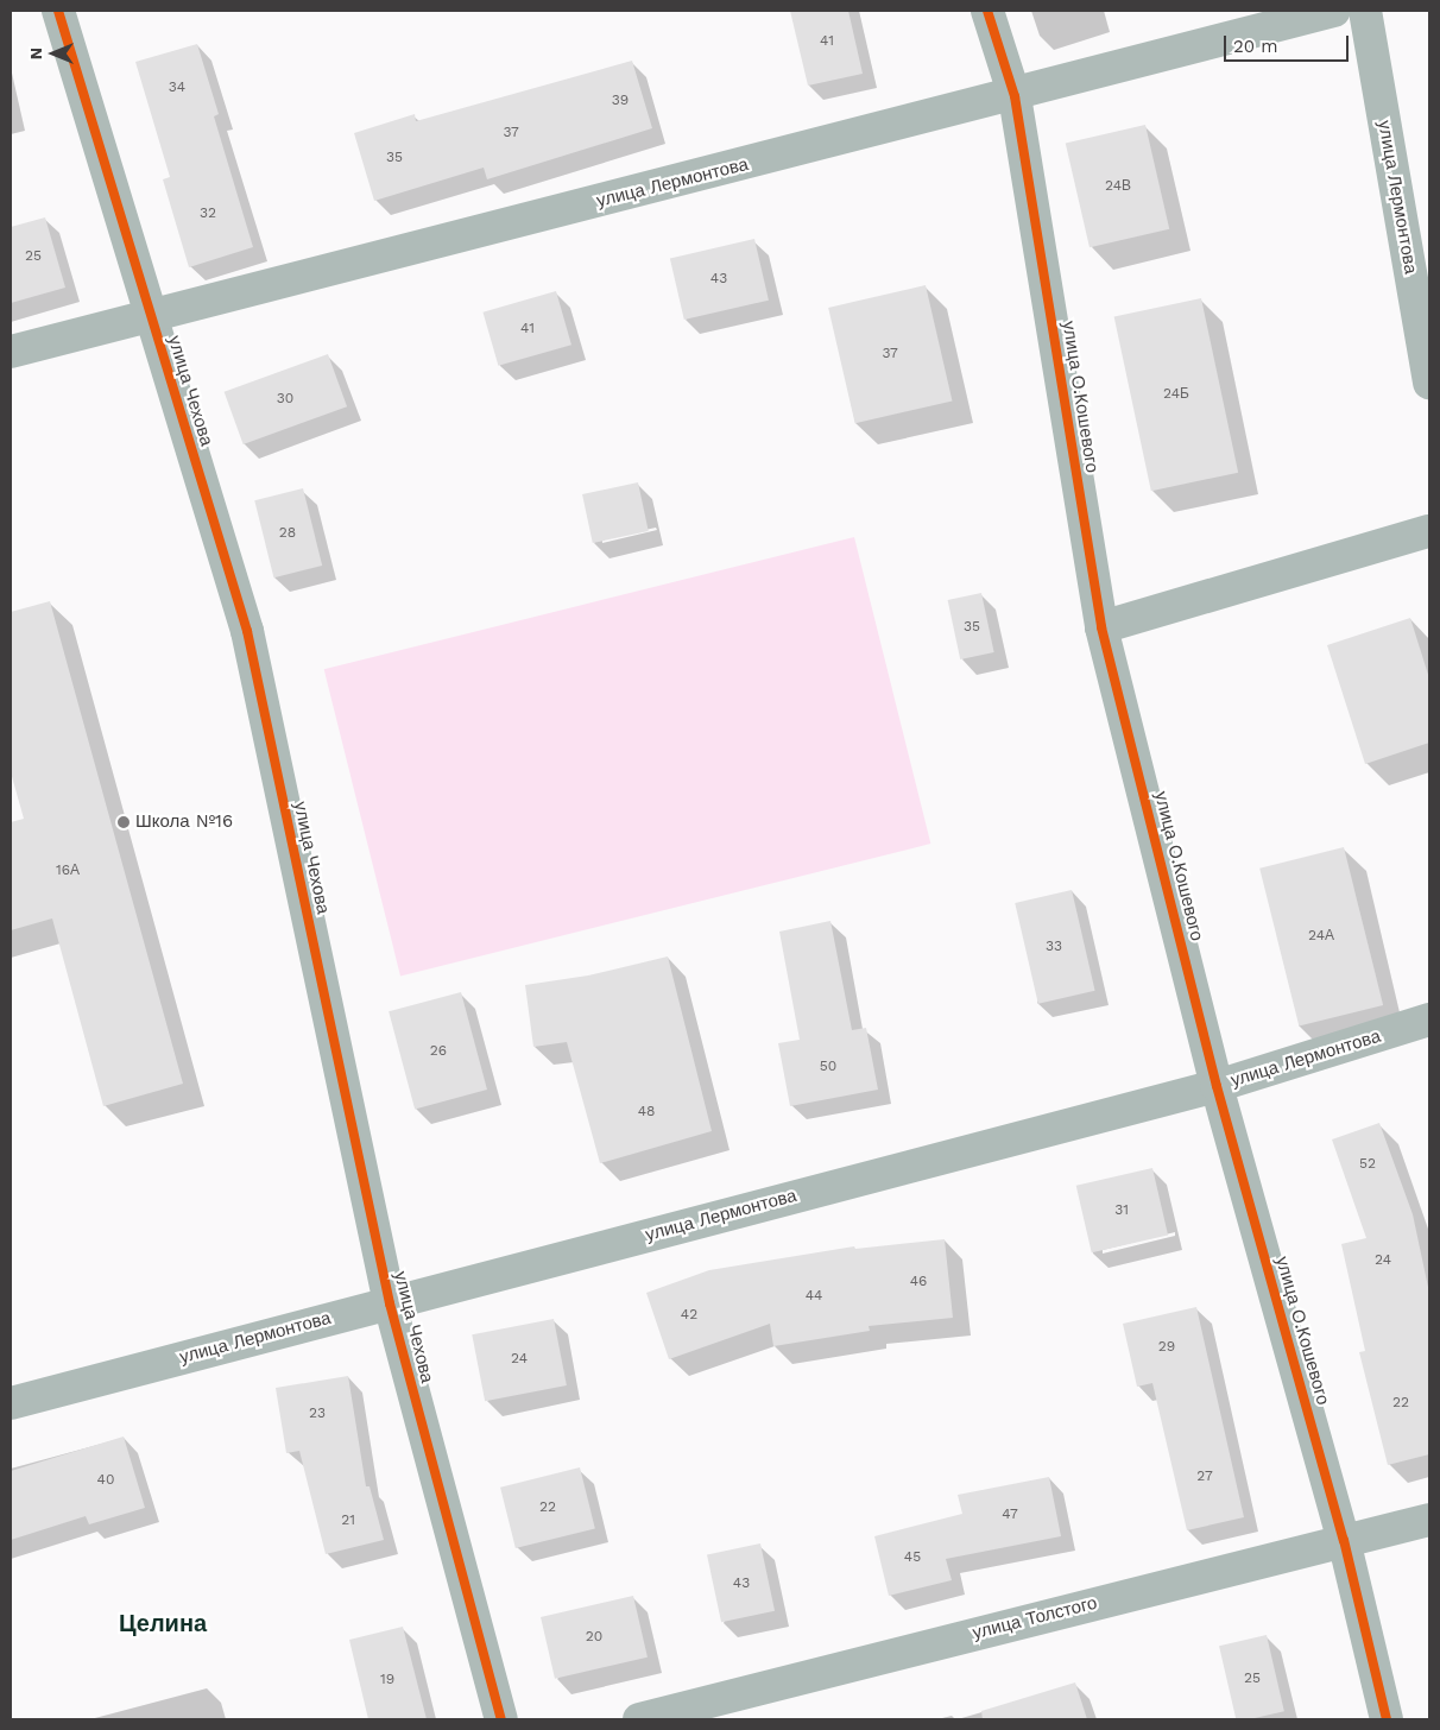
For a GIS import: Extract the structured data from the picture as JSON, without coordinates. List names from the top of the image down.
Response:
{
  "streets": {
    "street": [
      "улица Лермонтова",
      "улица Чехова",
      "улица О.Кошевого",
      "улица Толстого"
    ]
  },
  "crossings": [
    ["улица Лермонтова", "улица Чехова"],
    ["улица Лермонтова", "улица О.Кошевого"],
    ["улица О.Кошевого", "улица Толстого"]
  ],
  "districts": ["Целина"],
  "places": ["Школа №16"],
  "house_numbers": [
    "41",
    "34",
    "39",
    "37",
    "35",
    "24В",
    "32",
    "25",
    "43",
    "41",
    "37",
    "24Б",
    "30",
    "28",
    "35",
    "16А",
    "24А",
    "33",
    "26",
    "50",
    "48",
    "52",
    "31",
    "24",
    "46",
    "44",
    "42",
    "29",
    "24",
    "22",
    "23",
    "27",
    "40",
    "22",
    "47",
    "21",
    "45",
    "43",
    "20",
    "25",
    "19"
  ],
  "scale_bar": "20 m",
  "north": "left"
}
